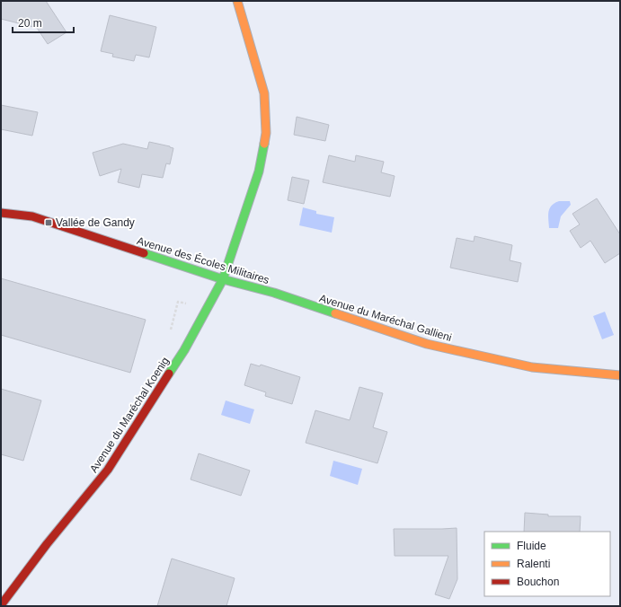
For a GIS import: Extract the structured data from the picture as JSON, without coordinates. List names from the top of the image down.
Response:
{
  "streets": {
    "street": ["Avenue des Écoles Militaires", "Avenue du Maréchal Gallieni", "Avenue du Maréchal Koenig"]
  },
  "crossings": [
    ["Avenue des Écoles Militaires", "Avenue du Maréchal Gallieni"],
    ["Avenue des Écoles Militaires", "Avenue du Maréchal Koenig"]
  ],
  "places": {
    "transit": ["Vallée de Gandy"]
  },
  "legend": ["Fluide", "Ralenti", "Bouchon"],
  "scale_bar": "20 m"
}
